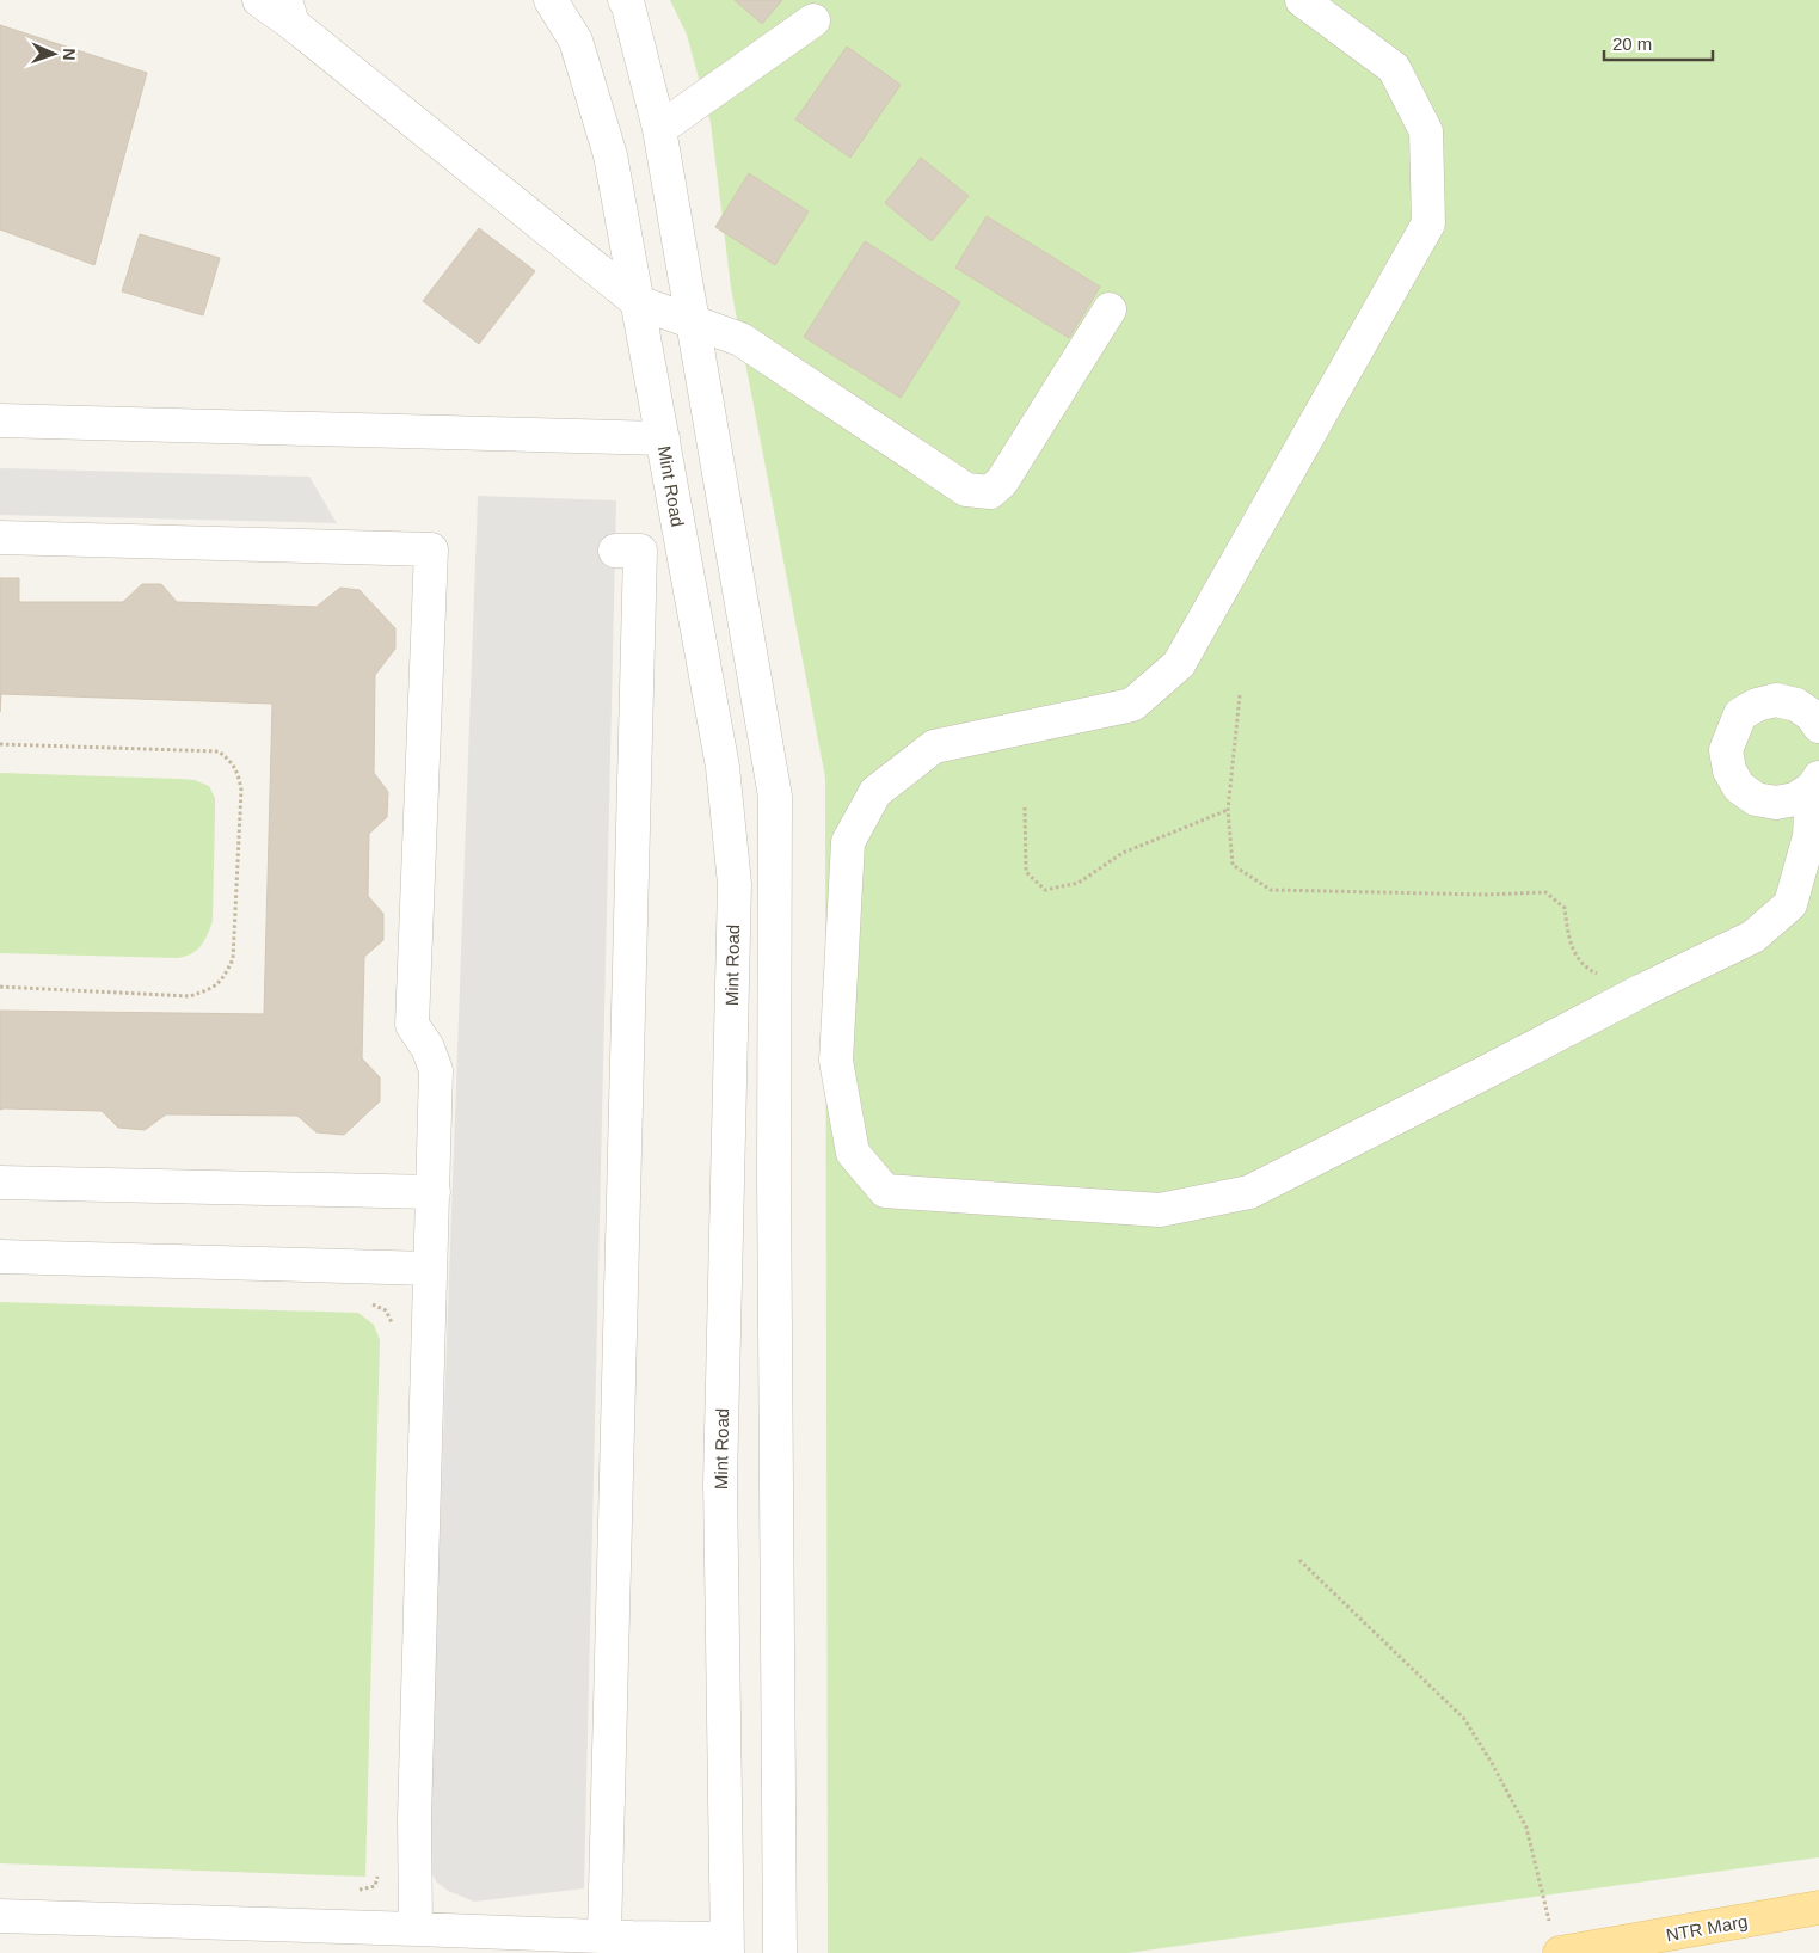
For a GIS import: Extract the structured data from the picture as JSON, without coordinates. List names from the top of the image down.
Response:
{
  "streets": {
    "main road": ["NTR Marg"],
    "street": ["Mint Road"]
  },
  "scale_bar": "20 m",
  "north": "right"
}
